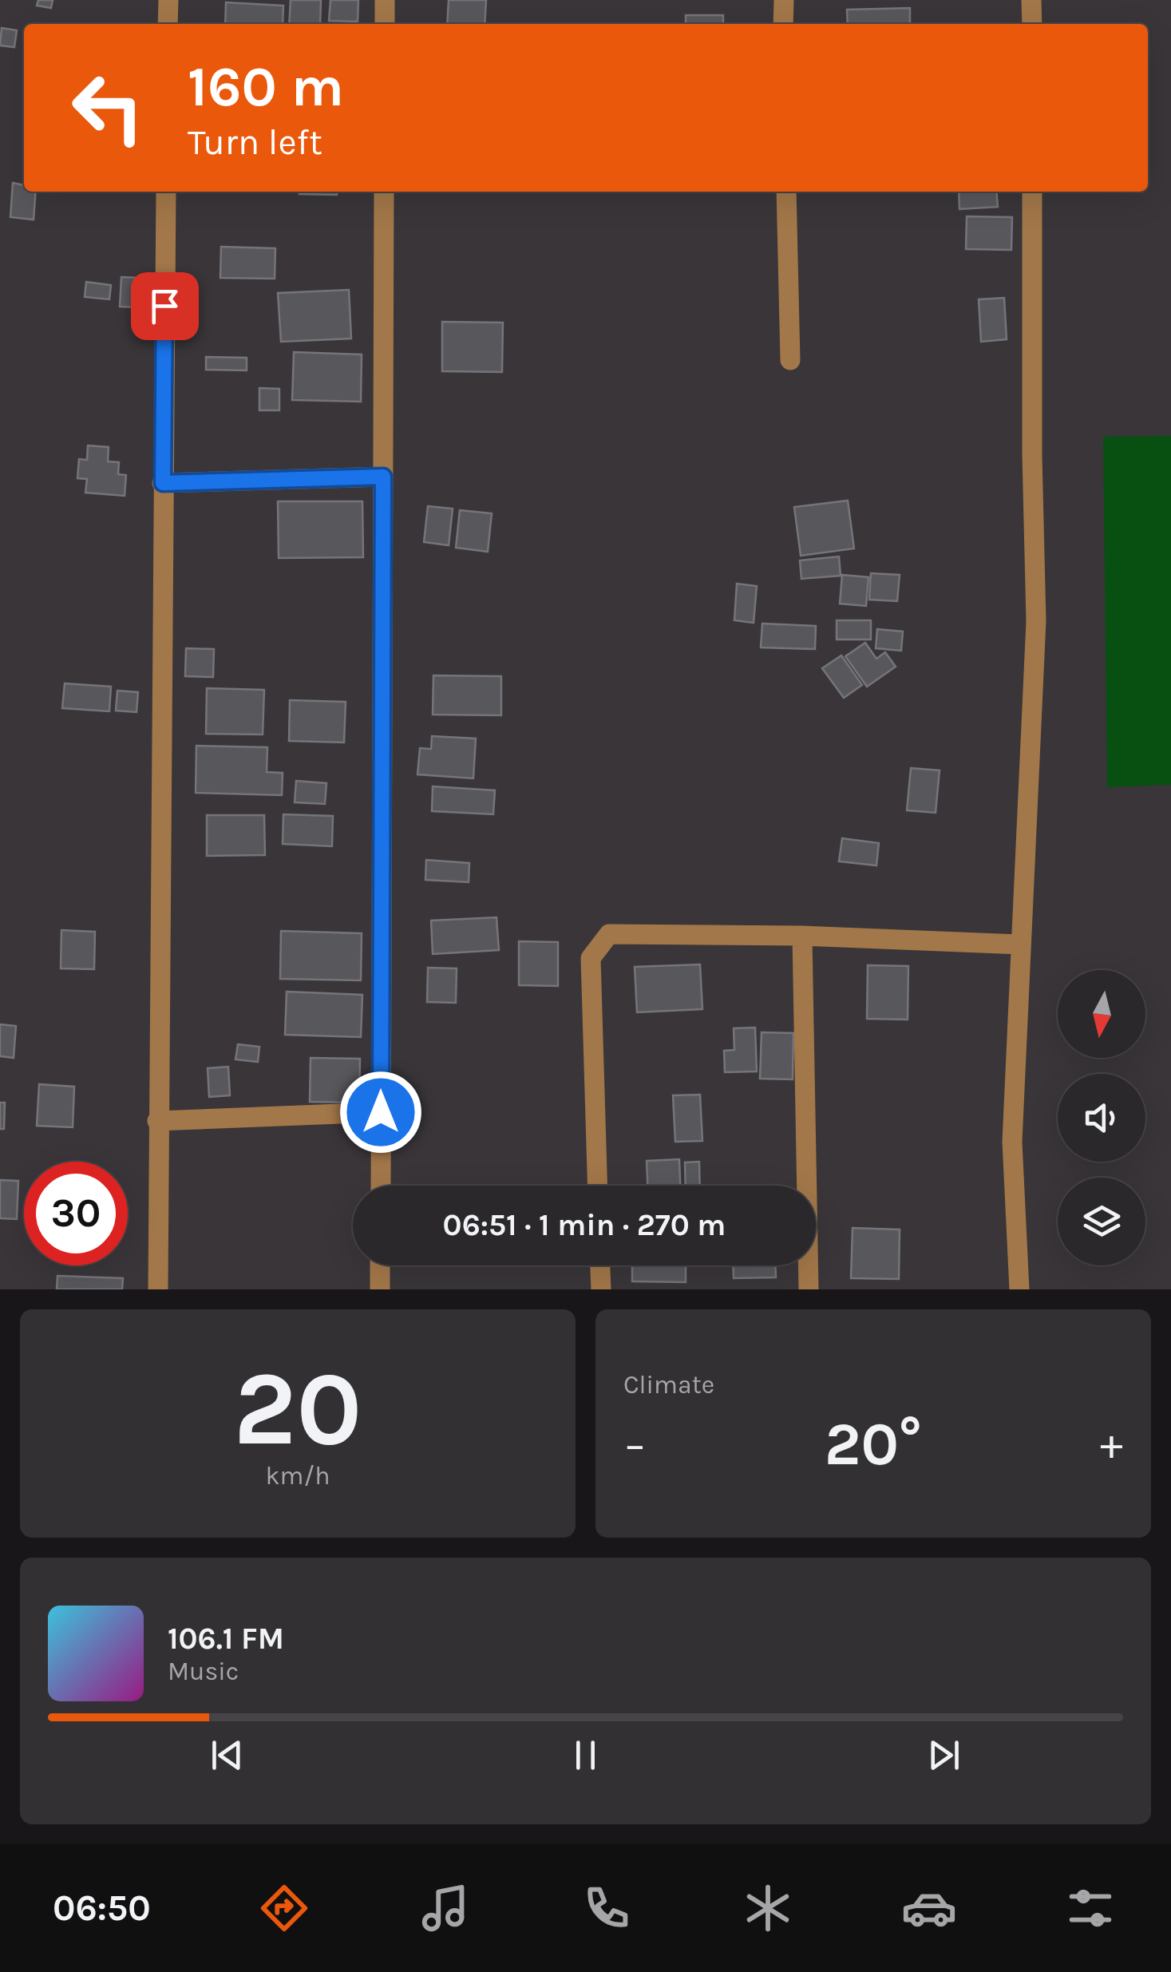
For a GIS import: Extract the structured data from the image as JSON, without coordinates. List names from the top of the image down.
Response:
{
  "north": "bottom",
  "page": {
    "turn": ["160 m", "Turn left"],
    "limit": "30",
    "trip": "06:51 · 1 min · 270 m",
    "tile": [
      ["20", "km/h"],
      "Climate"
    ],
    "heat": ["−", "20°", "+"],
    "song": ["106.1 FM", "Music"],
    "tabs": "06:50"
  }
}
